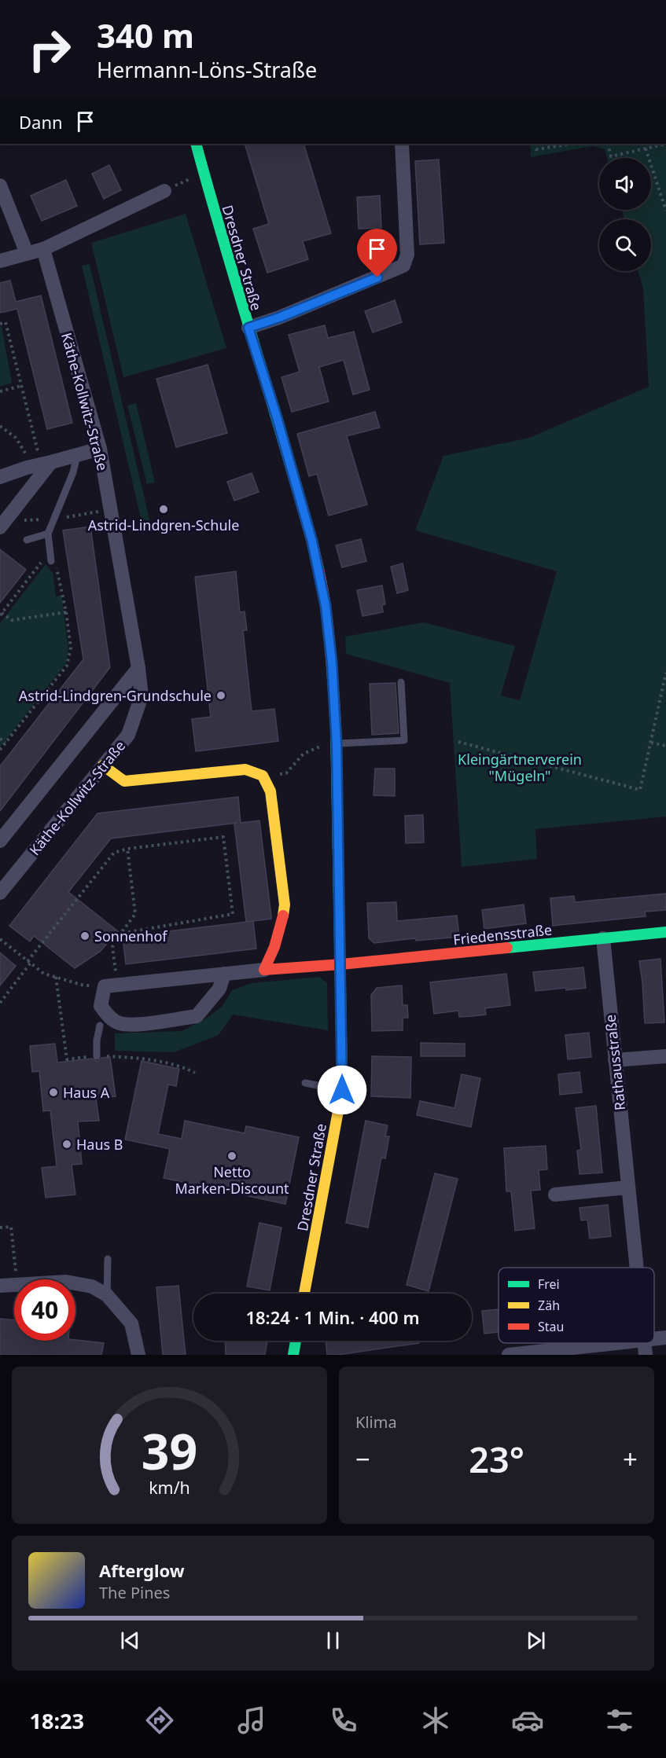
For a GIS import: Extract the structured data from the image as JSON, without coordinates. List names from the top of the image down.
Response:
{
  "streets": {
    "street": [
      "Dresdner Straße",
      "Käthe-Kollwitz-Straße",
      "Friedensstraße",
      "Rathausstraße"
    ]
  },
  "crossings": [
    ["Dresdner Straße", "Friedensstraße"],
    ["Friedensstraße", "Rathausstraße"]
  ],
  "parks": ["Kleingärtnerverein \"Mügeln\""],
  "places": [
    "Astrid-Lindgren-Schule",
    "Astrid-Lindgren-Grundschule",
    "Sonnenhof",
    "Haus A",
    "Haus B",
    "Netto Marken-Discount"
  ],
  "legend": ["Frei", "Zäh", "Stau"],
  "page": {
    "turn": ["340 m", "Hermann-Löns-Straße"],
    "then": "Dann",
    "limit": "40",
    "trip": "18:24 · 1 Min. · 400 m",
    "tile": "Klima",
    "heat": ["−", "23°", "+"],
    "song": ["Afterglow", "The Pines"],
    "tabs": "18:23",
    "gauge": ["39", "km/h"]
  }
}
